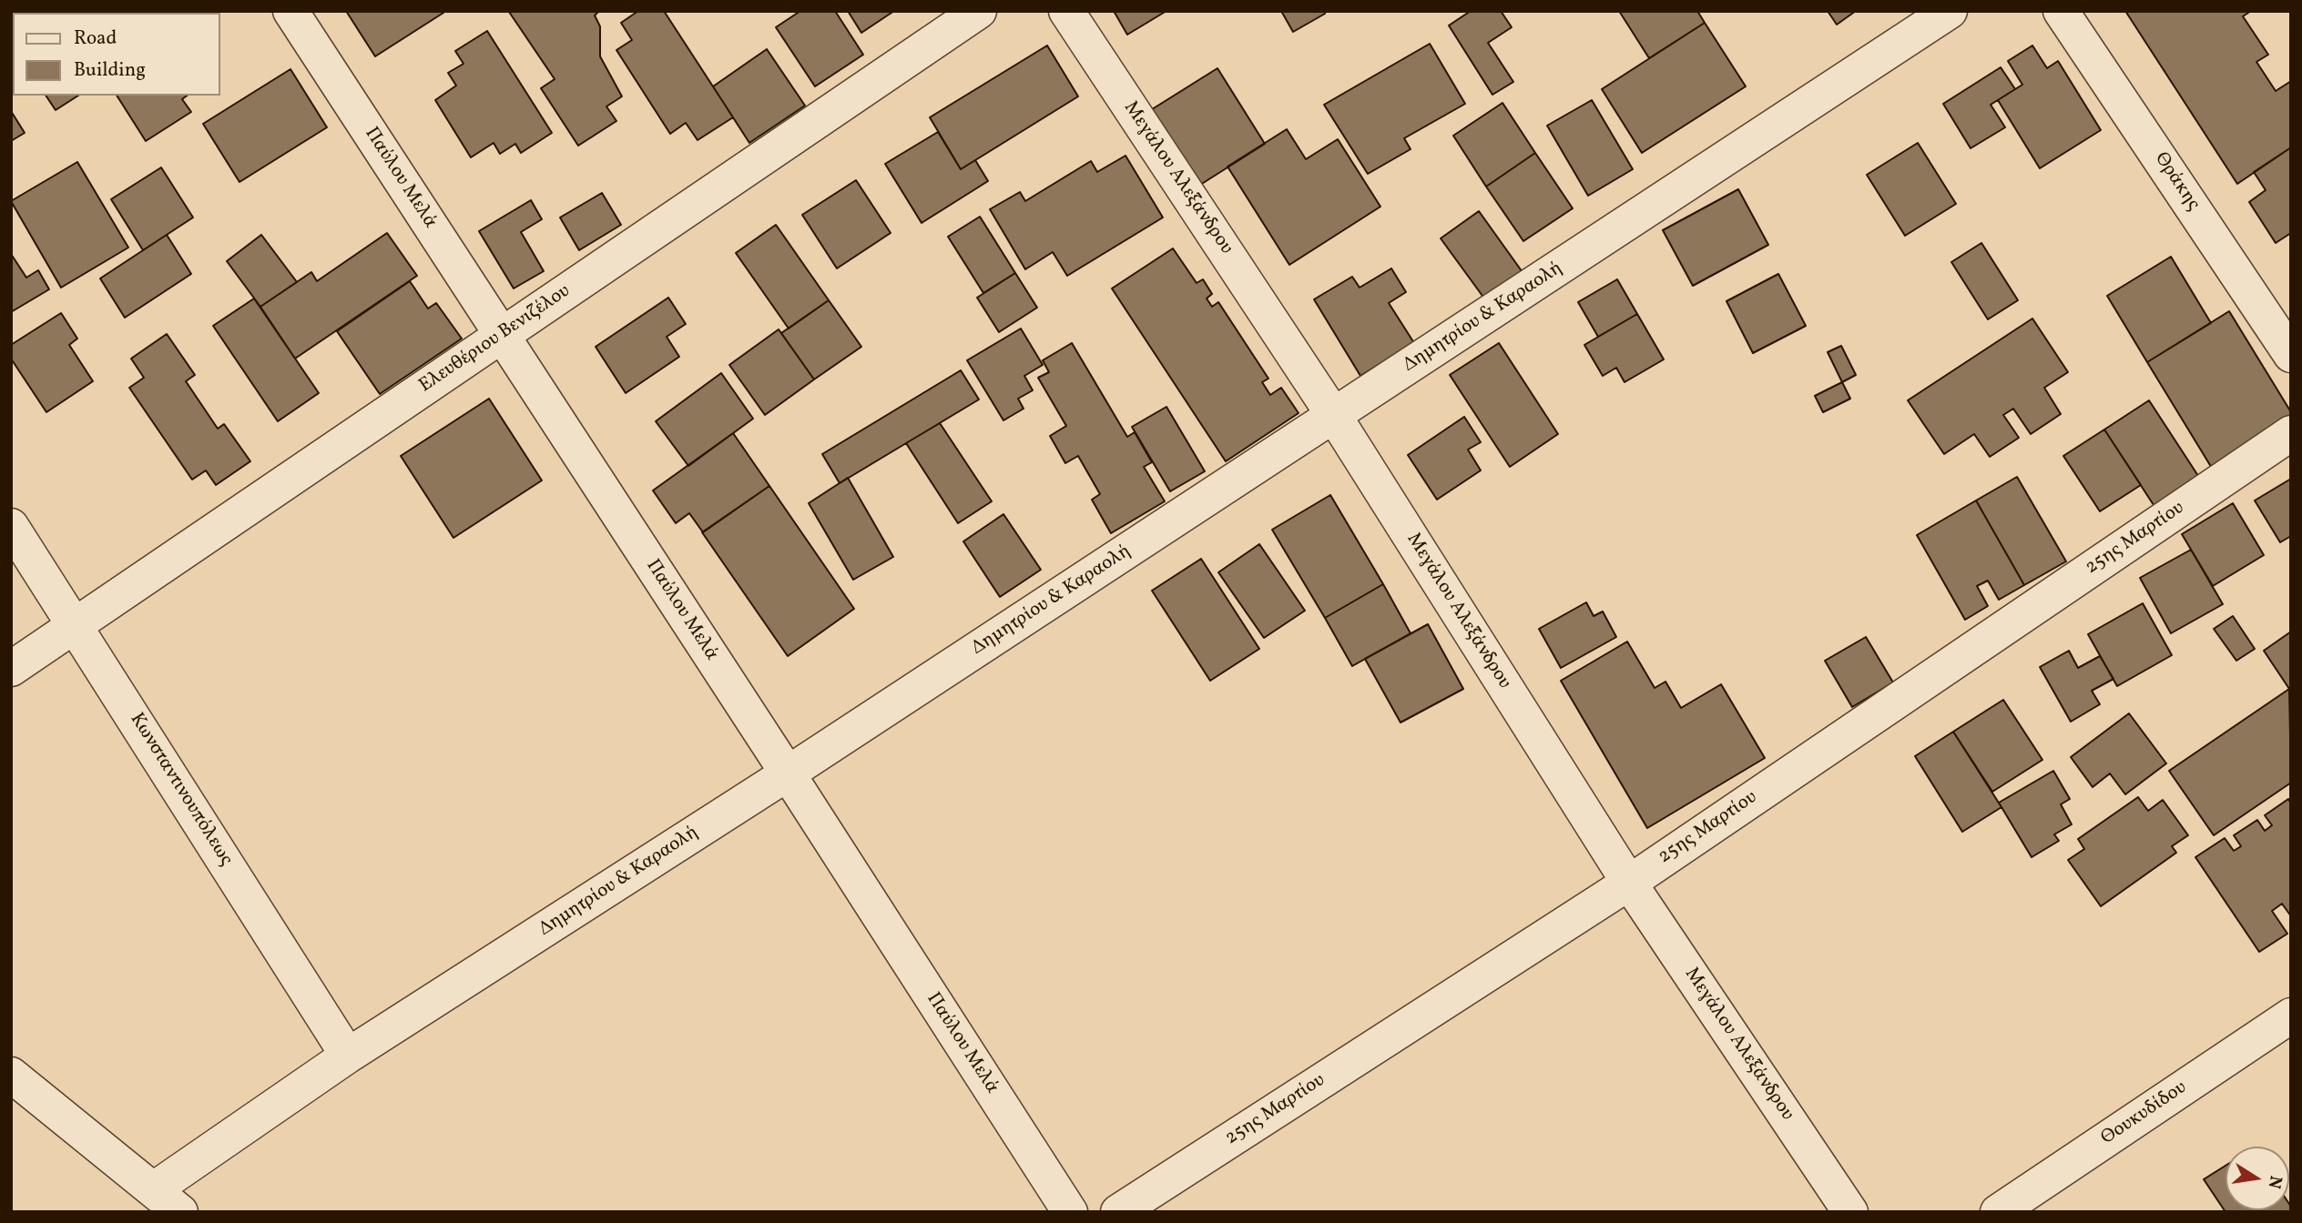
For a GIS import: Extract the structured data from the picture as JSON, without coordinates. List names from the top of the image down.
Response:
{
  "streets": {
    "street": [
      "Παύλου Μελά",
      "Μεγάλου Αλεξάνδρου",
      "Θράκης",
      "Δημητρίου & Καραολή",
      "Ελευθέριου Βενιζέλου",
      "25ης Μαρτίου",
      "Κωνσταντινουπόλεως",
      "Θουκυδίδου"
    ]
  },
  "crossings": [
    ["Παύλου Μελά", "Δημητρίου & Καραολή"],
    ["Παύλου Μελά", "Ελευθέριου Βενιζέλου"],
    ["Μεγάλου Αλεξάνδρου", "Δημητρίου & Καραολή"],
    ["Μεγάλου Αλεξάνδρου", "25ης Μαρτίου"],
    ["Δημητρίου & Καραολή", "Κωνσταντινουπόλεως"],
    ["Ελευθέριου Βενιζέλου", "Κωνσταντινουπόλεως"]
  ],
  "legend": ["Road", "Building"],
  "north": "right"
}
